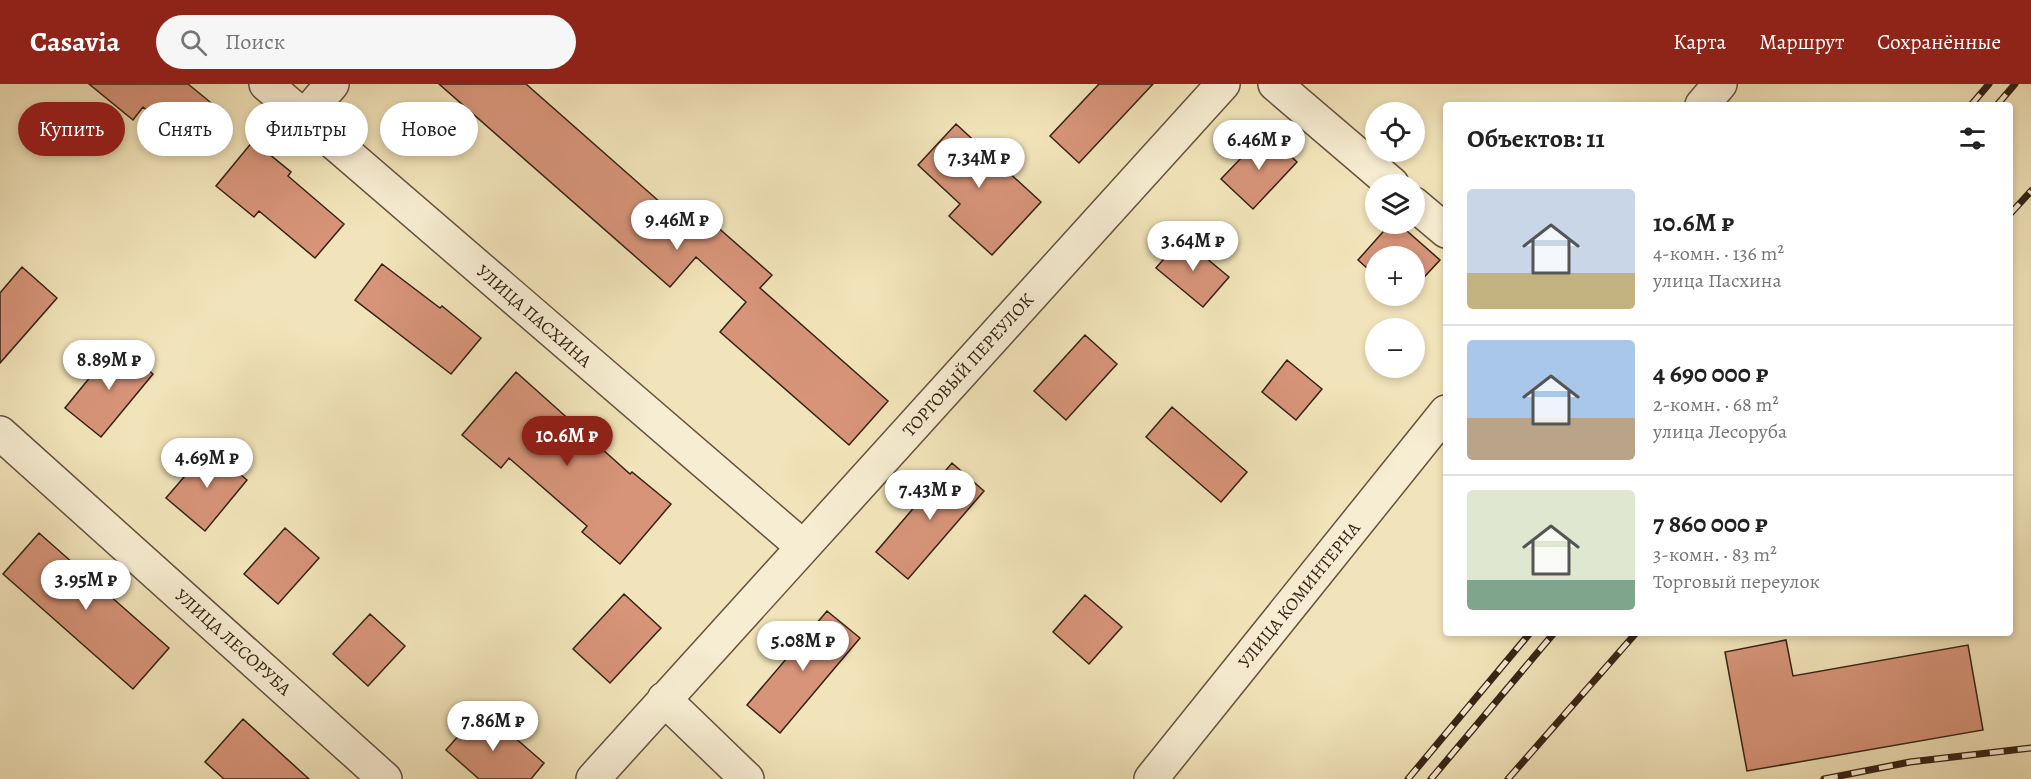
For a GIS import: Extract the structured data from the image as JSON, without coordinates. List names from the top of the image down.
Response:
{
  "streets": {
    "street": [
      "УЛИЦА ПАСХИНА",
      "ТОРГОВЫЙ ПЕРЕУЛОК",
      "УЛИЦА КОМИНТЕРНА",
      "УЛИЦА ЛЕСОРУБА"
    ]
  },
  "crossings": [
    ["УЛИЦА ПАСХИНА", "ТОРГОВЫЙ ПЕРЕУЛОК"]
  ],
  "page": {
    "header": "Casavia",
    "search": "Поиск",
    "nav": ["Карта", "Маршрут", "Сохранённые"],
    "map_buttons": ["+", "−"],
    "chip": [
      "Купить",
      "Снять",
      "Фильтры",
      "Новое"
    ],
    "heading": "Объектов: 11",
    "price": [
      "6.46M ₽",
      "7.34M ₽",
      "9.46M ₽",
      "3.64M ₽",
      "8.89M ₽",
      "10.6M ₽",
      "4.69M ₽",
      "7.43M ₽",
      "3.95M ₽",
      "5.08M ₽",
      "7.86M ₽"
    ],
    "list": [
      {
        "name": "10.6M ₽",
        "note": "4-комн. · 136 m² · улица Пасхина"
      },
      {
        "name": "4 690 000 ₽",
        "note": "2-комн. · 68 m² · улица Лесоруба"
      },
      {
        "name": "7 860 000 ₽",
        "note": "3-комн. · 83 m² · Торговый переулок"
      }
    ]
  }
}
